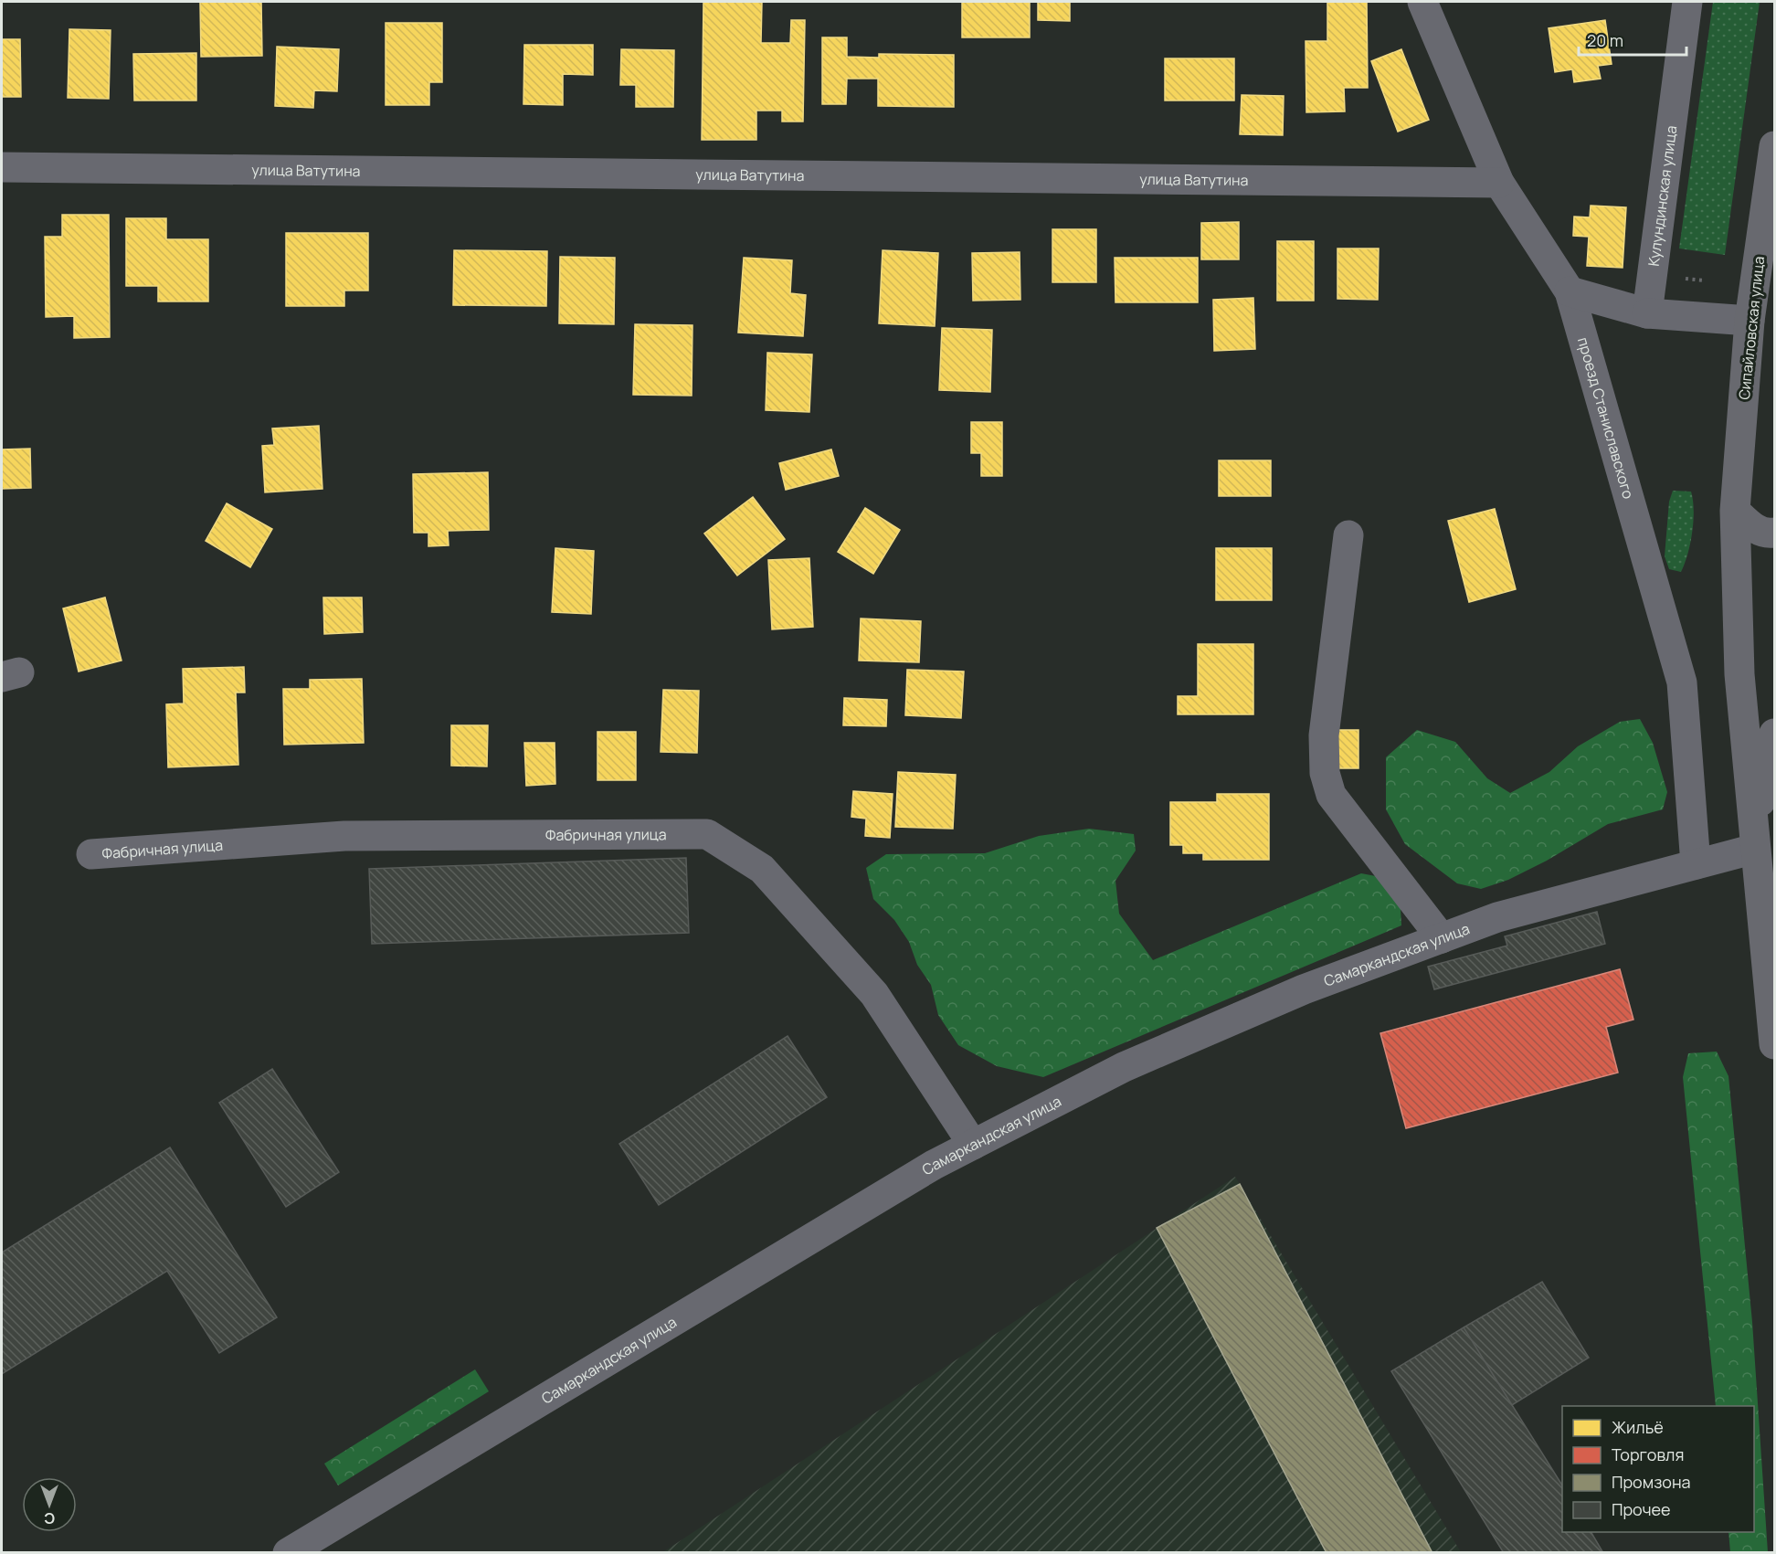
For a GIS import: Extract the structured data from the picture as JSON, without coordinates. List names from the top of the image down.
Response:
{
  "streets": {
    "main road": ["Сипайловская улица"],
    "street": [
      "улица Ватутина",
      "Кулундинская улица",
      "проезд Станиславского",
      "Фабричная улица",
      "Самаркандская улица"
    ]
  },
  "crossings": [
    ["улица Ватутина", "проезд Станиславского"],
    ["Сипайловская улица", "Самаркандская улица"],
    ["проезд Станиславского", "Самаркандская улица"],
    ["Фабричная улица", "Самаркандская улица"]
  ],
  "legend": [
    "Жильё",
    "Торговля",
    "Промзона",
    "Прочее"
  ],
  "scale_bar": "20 m",
  "north": "bottom"
}
